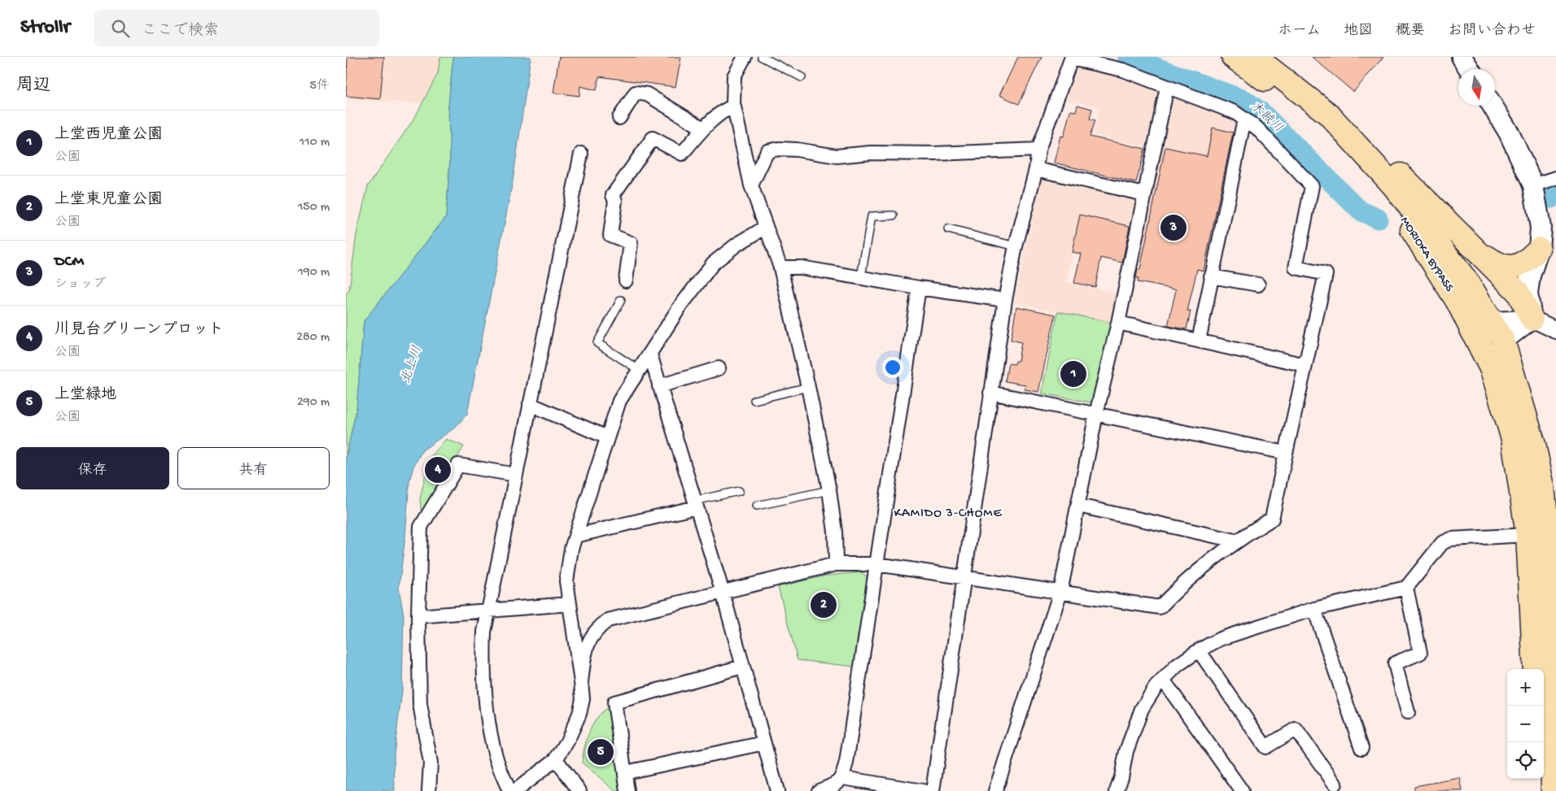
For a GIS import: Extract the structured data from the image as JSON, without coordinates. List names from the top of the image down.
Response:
{
  "streets": {
    "highway": ["MORIOKA BYPASS"]
  },
  "districts": ["KAMIDO 3-CHOME"],
  "water": ["木賊川", "北上川"],
  "north": "bottom",
  "page": {
    "header": "Strollr",
    "search": "ここで検索",
    "nav": [
      "ホーム",
      "地図",
      "概要",
      "お問い合わせ"
    ],
    "heading": ["周辺", "5件"],
    "list": [
      {
        "mark": "1",
        "name": "上堂西児童公園",
        "note": "公園",
        "value": "110 m"
      },
      {
        "mark": "2",
        "name": "上堂東児童公園",
        "note": "公園",
        "value": "150 m"
      },
      {
        "mark": "3",
        "name": "DCM",
        "note": "ショップ",
        "value": "190 m"
      },
      {
        "mark": "4",
        "name": "川見台グリーンプロット",
        "note": "公園",
        "value": "280 m"
      },
      {
        "mark": "5",
        "name": "上堂緑地",
        "note": "公園",
        "value": "290 m"
      }
    ],
    "pins": [
      "3",
      "1",
      "4",
      "2",
      "5"
    ],
    "buttons": ["保存", "共有"],
    "map_buttons": ["+", "−"]
  }
}
